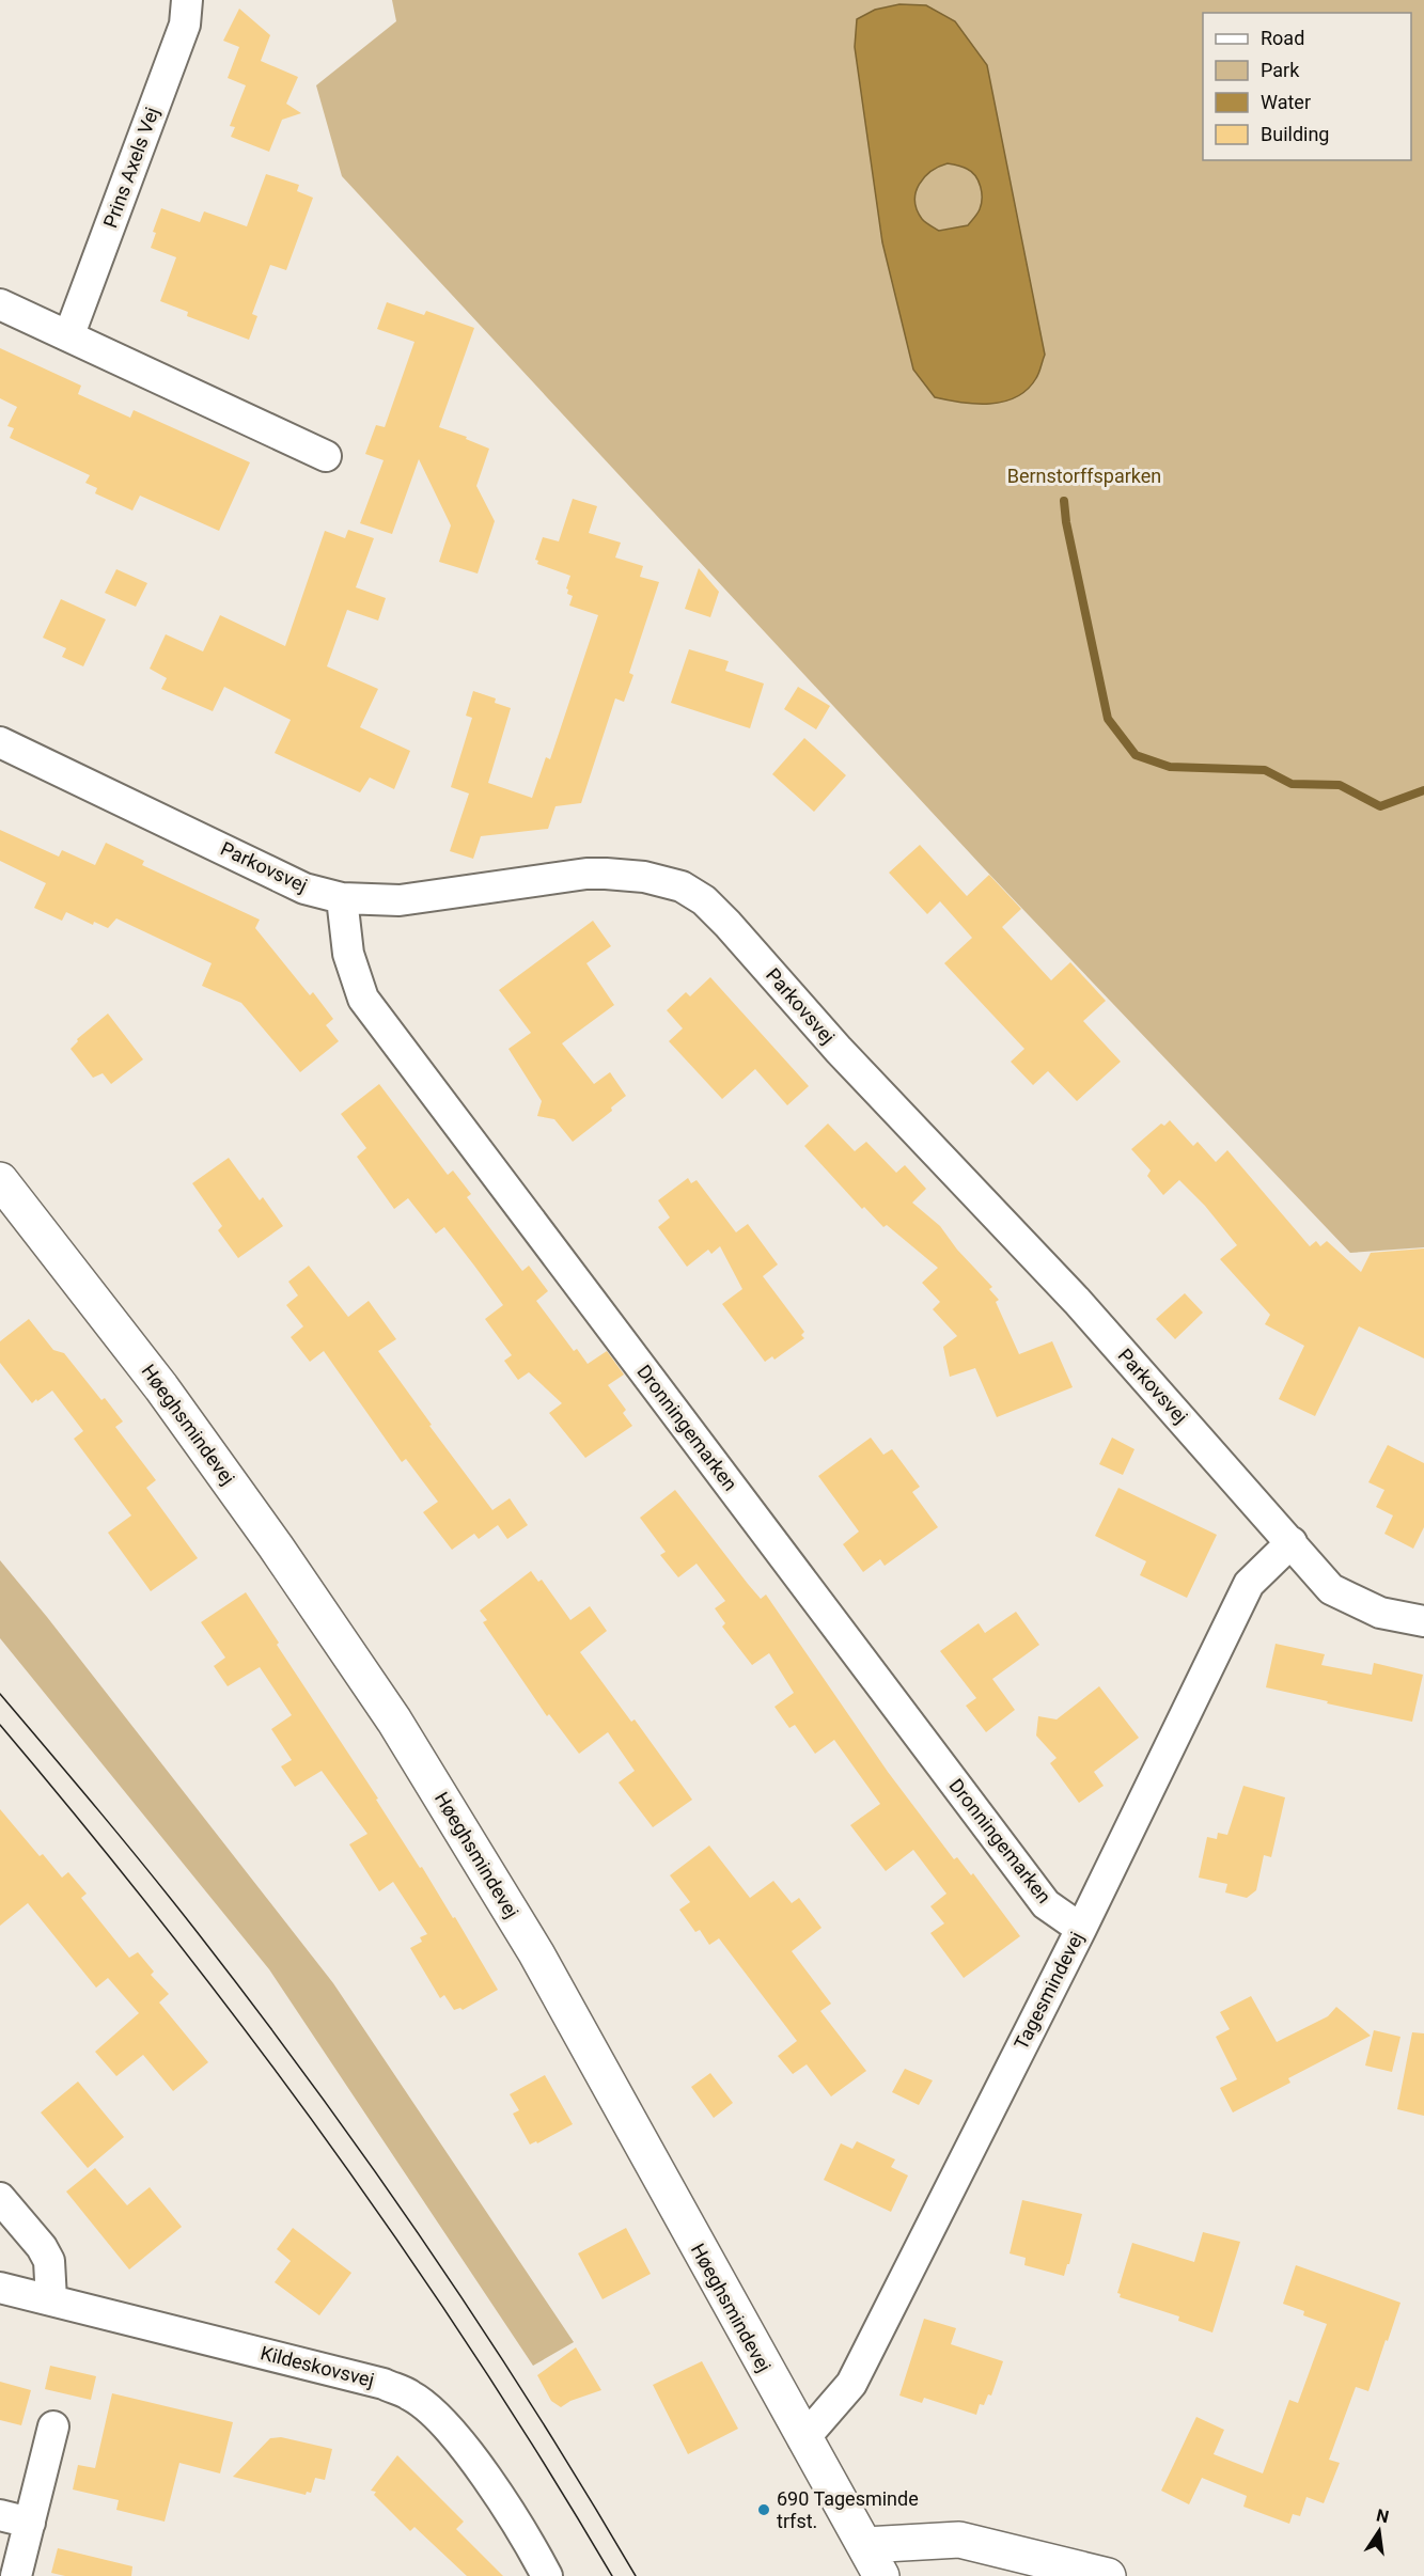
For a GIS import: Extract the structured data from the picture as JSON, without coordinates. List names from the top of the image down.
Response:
{
  "streets": {
    "street": [
      "Prins Axels Vej",
      "Parkovsvej",
      "Høeghsmindevej",
      "Dronningemarken",
      "Tagesmindevej",
      "Kildeskovsvej"
    ]
  },
  "crossings": [
    ["Parkovsvej", "Dronningemarken"],
    ["Parkovsvej", "Tagesmindevej"],
    ["Høeghsmindevej", "Tagesmindevej"],
    ["Dronningemarken", "Tagesmindevej"]
  ],
  "parks": ["Bernstorffsparken"],
  "places": ["690 Tagesminde trfst."],
  "legend": [
    "Road",
    "Park",
    "Water",
    "Building"
  ],
  "north": "top"
}
